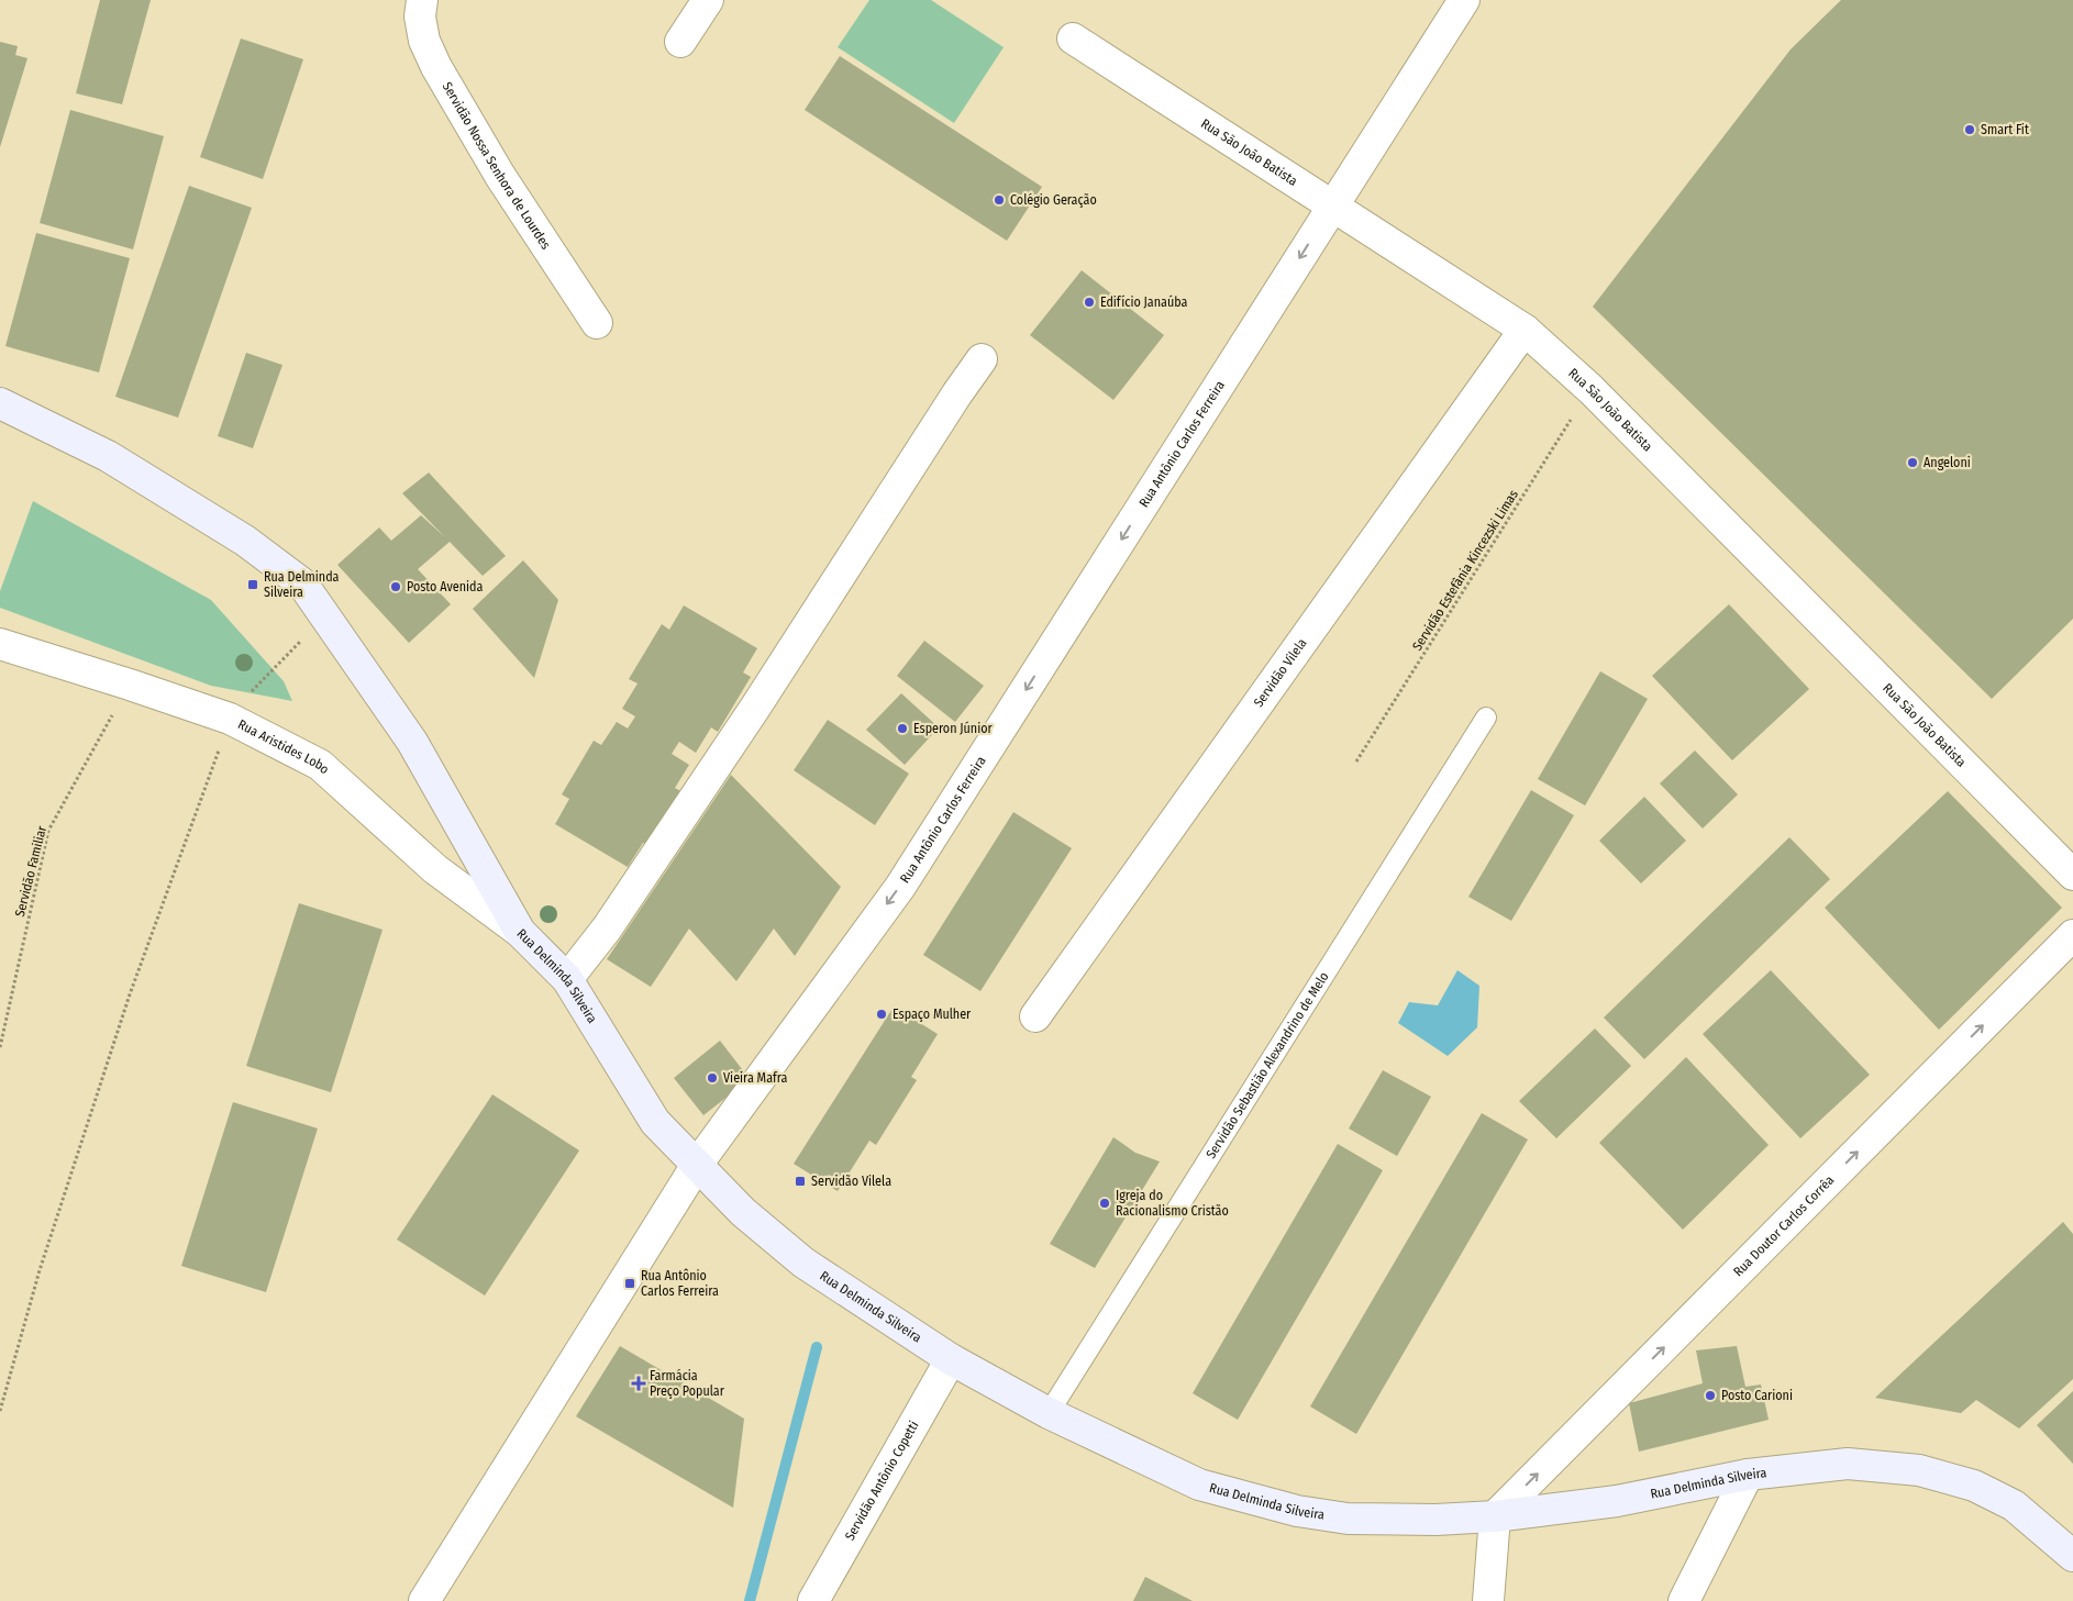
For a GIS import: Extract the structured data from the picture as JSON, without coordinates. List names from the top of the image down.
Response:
{
  "streets": {
    "main road": ["Rua Delminda Silveira"],
    "street": [
      "Rua São João Batista",
      "Servidão Nossa Senhora de Lourdes",
      "Rua Antônio Carlos Ferreira",
      "Servidão Vilela",
      "Rua Aristides Lobo",
      "Rua Doutor Carlos Corrêa",
      "Servidão Antônio Copetti"
    ],
    "lane": ["Servidão Sebastião Alexandrino de Melo"],
    "path": ["Servidão Estefânia Kincezski Limas", "Servidão Familiar"]
  },
  "crossings": [
    ["Rua São João Batista", "Rua Antônio Carlos Ferreira"],
    ["Rua São João Batista", "Servidão Estefânia Kincezski Limas"],
    ["Rua São João Batista", "Servidão Vilela"],
    ["Rua Antônio Carlos Ferreira", "Rua Delminda Silveira"],
    ["Rua Aristides Lobo", "Servidão Familiar"],
    ["Rua Aristides Lobo", "Rua Delminda Silveira"],
    ["Rua Delminda Silveira", "Servidão Sebastião Alexandrino de Melo"],
    ["Rua Delminda Silveira", "Rua Doutor Carlos Corrêa"],
    ["Rua Delminda Silveira", "Servidão Antônio Copetti"]
  ],
  "one_way": ["Rua Doutor Carlos Corrêa"],
  "places": {
    "other": [
      "Smart Fit",
      "Colégio Geração",
      "Edifício Janaúba",
      "Angeloni",
      "Posto Avenida",
      "Esperon Júnior",
      "Espaço Mulher",
      "Vieira Mafra",
      "Igreja do Racionalismo Cristão",
      "Posto Carioni"
    ],
    "transit": ["Rua Delminda Silveira", "Servidão Vilela", "Rua Antônio Carlos Ferreira"],
    "health": ["Farmácia Preço Popular"]
  }
}
